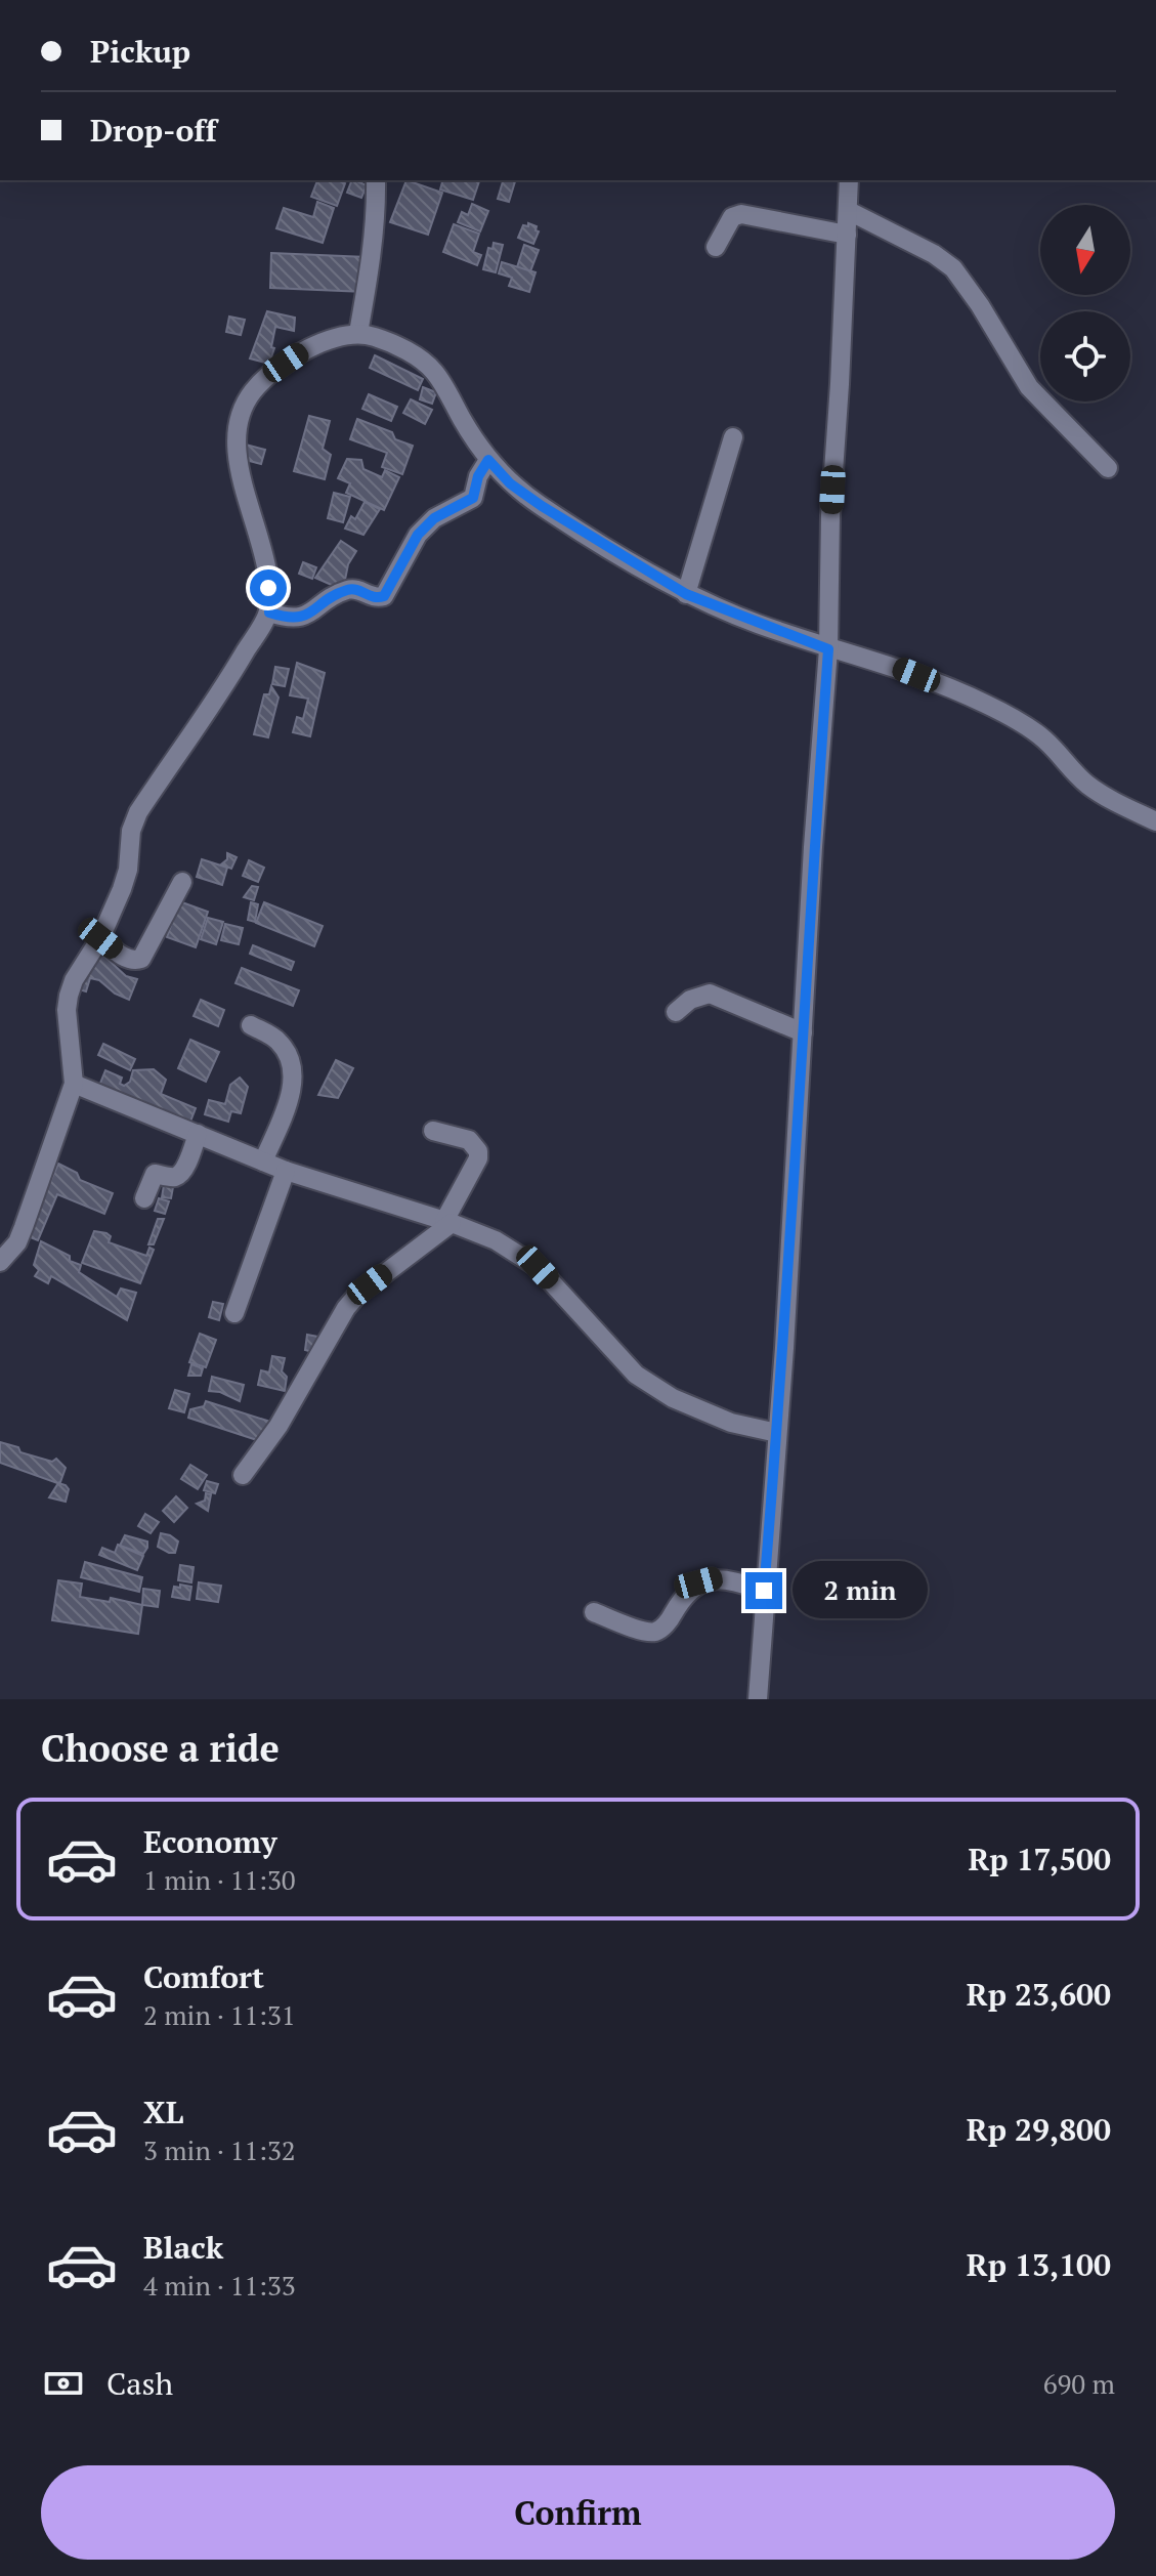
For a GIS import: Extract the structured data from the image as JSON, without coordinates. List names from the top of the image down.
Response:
{
  "north": "bottom",
  "page": {
    "banner": ["Pickup", "Drop-off"],
    "bubble": "2 min",
    "heading": "Choose a ride",
    "list": [
      {
        "name": "Economy",
        "note": "1 min · 11:30",
        "value": "Rp 17,500"
      },
      {
        "name": "Comfort",
        "note": "2 min · 11:31",
        "value": "Rp 23,600"
      },
      {
        "name": "XL",
        "note": "3 min · 11:32",
        "value": "Rp 29,800"
      },
      {
        "name": "Black",
        "note": "4 min · 11:33",
        "value": "Rp 13,100"
      }
    ],
    "pay": ["Cash", "690 m"],
    "buttons": "Confirm"
  }
}
